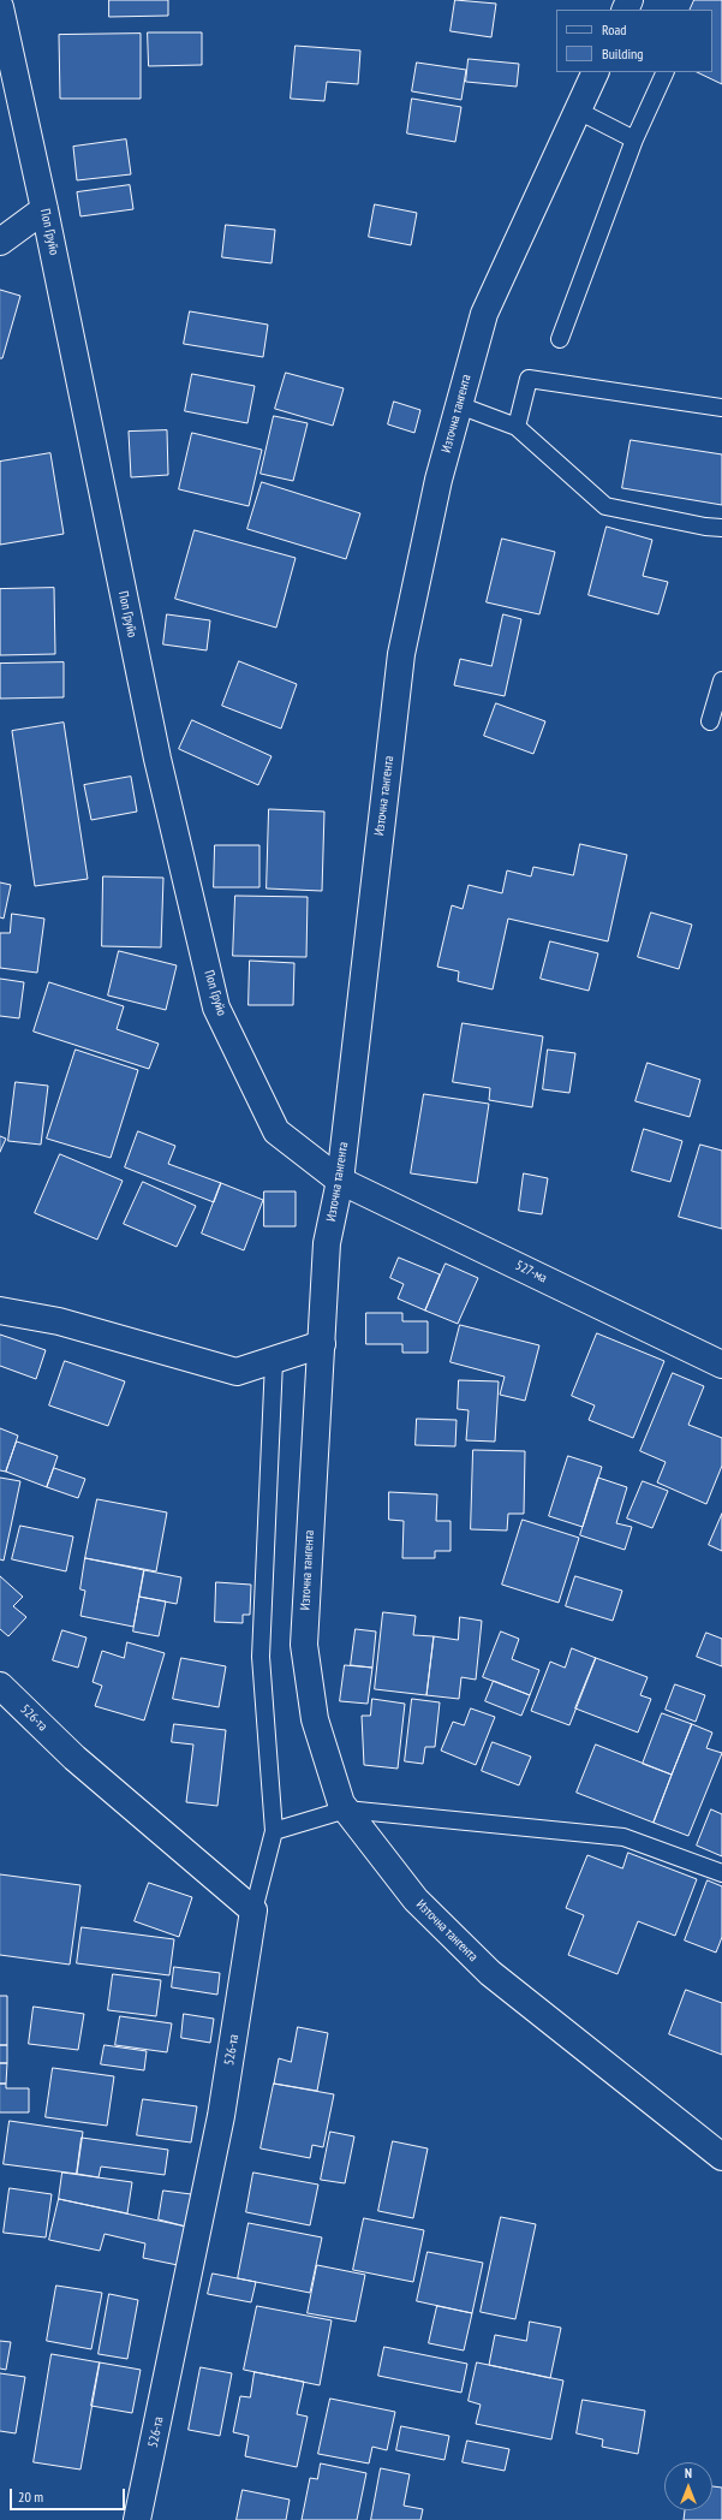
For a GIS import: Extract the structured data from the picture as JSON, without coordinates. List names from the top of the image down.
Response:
{
  "streets": {
    "street": [
      "Поп Груйо",
      "Източна тангента",
      "527-ма",
      "526-та"
    ]
  },
  "crossings": [
    ["Поп Груйо", "Източна тангента"],
    ["Поп Груйо", "527-ма"],
    ["Източна тангента", "527-ма"]
  ],
  "legend": ["Road", "Building"],
  "scale_bar": "20 m",
  "north": "top"
}
